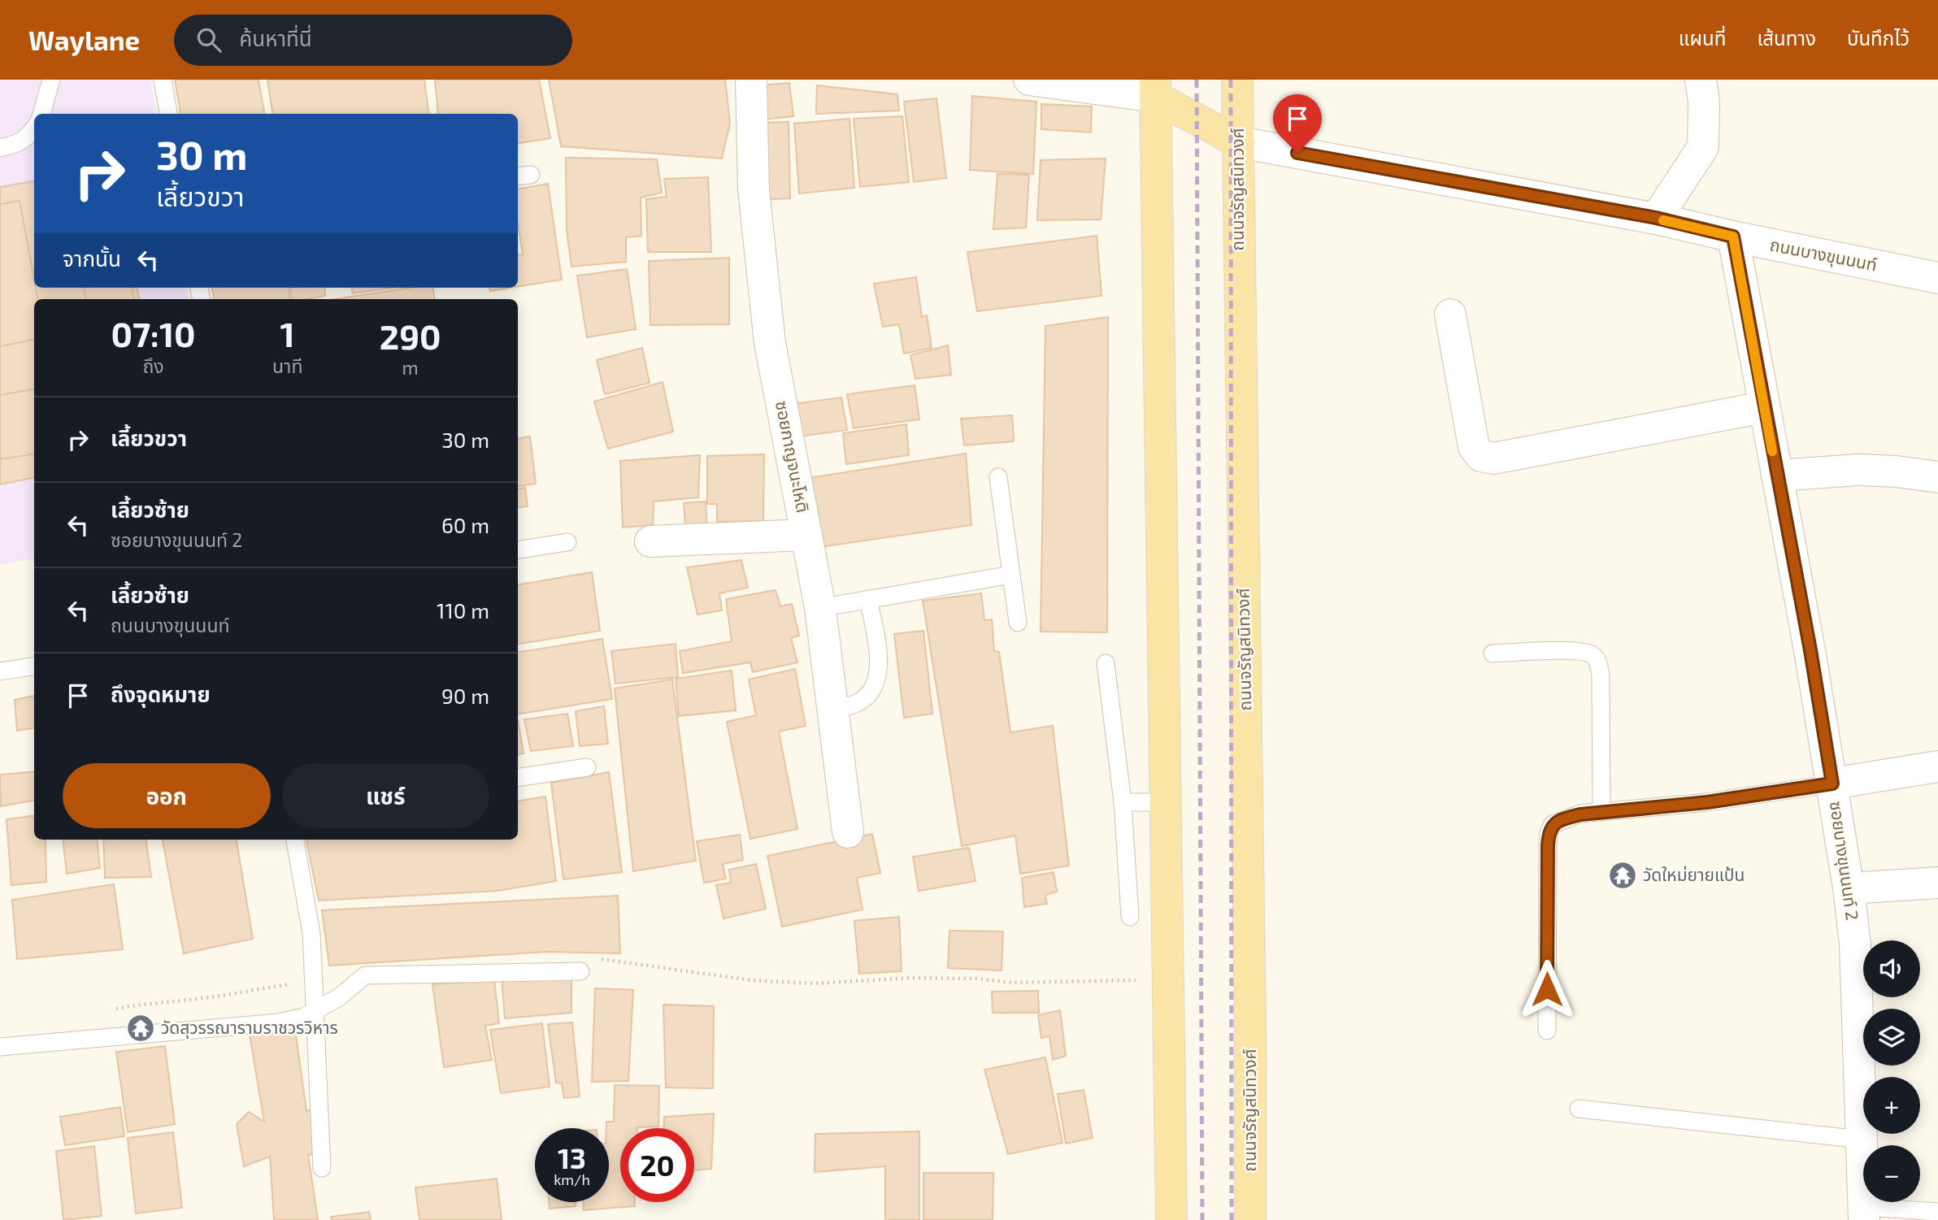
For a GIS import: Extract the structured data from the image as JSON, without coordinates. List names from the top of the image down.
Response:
{
  "streets": {
    "main road": ["ถนนจรัญสนิทวงศ์"],
    "street": ["ถนนบางขุนนนท์", "ซอยกาญจนะโหติ", "ซอยบางขุนนนท์ 2"]
  },
  "crossings": [
    ["ถนนจรัญสนิทวงศ์", "ถนนบางขุนนนท์"],
    ["ถนนบางขุนนนท์", "ซอยบางขุนนนท์ 2"]
  ],
  "places": {
    "temple": ["วัดใหม่ยายแป้น", "วัดสุวรรณารามราชวรวิหาร"]
  },
  "page": {
    "header": "Waylane",
    "search": "ค้นหาที่นี่",
    "nav": ["แผนที่", "เส้นทาง", "บันทึกไว้"],
    "turn": ["30 m", "เลี้ยวขวา"],
    "then": "จากนั้น",
    "eta": [
      "07:10",
      "ถึง",
      "1",
      "นาที",
      "290",
      "m"
    ],
    "list": [
      {
        "name": "เลี้ยวขวา",
        "value": "30 m"
      },
      {
        "name": "เลี้ยวซ้าย",
        "note": "ซอยบางขุนนนท์ 2",
        "value": "60 m"
      },
      {
        "name": "เลี้ยวซ้าย",
        "note": "ถนนบางขุนนนท์",
        "value": "110 m"
      },
      {
        "name": "ถึงจุดหมาย",
        "value": "90 m"
      }
    ],
    "buttons": ["ออก", "แชร์"],
    "map_buttons": ["+", "−"],
    "speed": "13 km/h",
    "limit": "20"
  }
}
